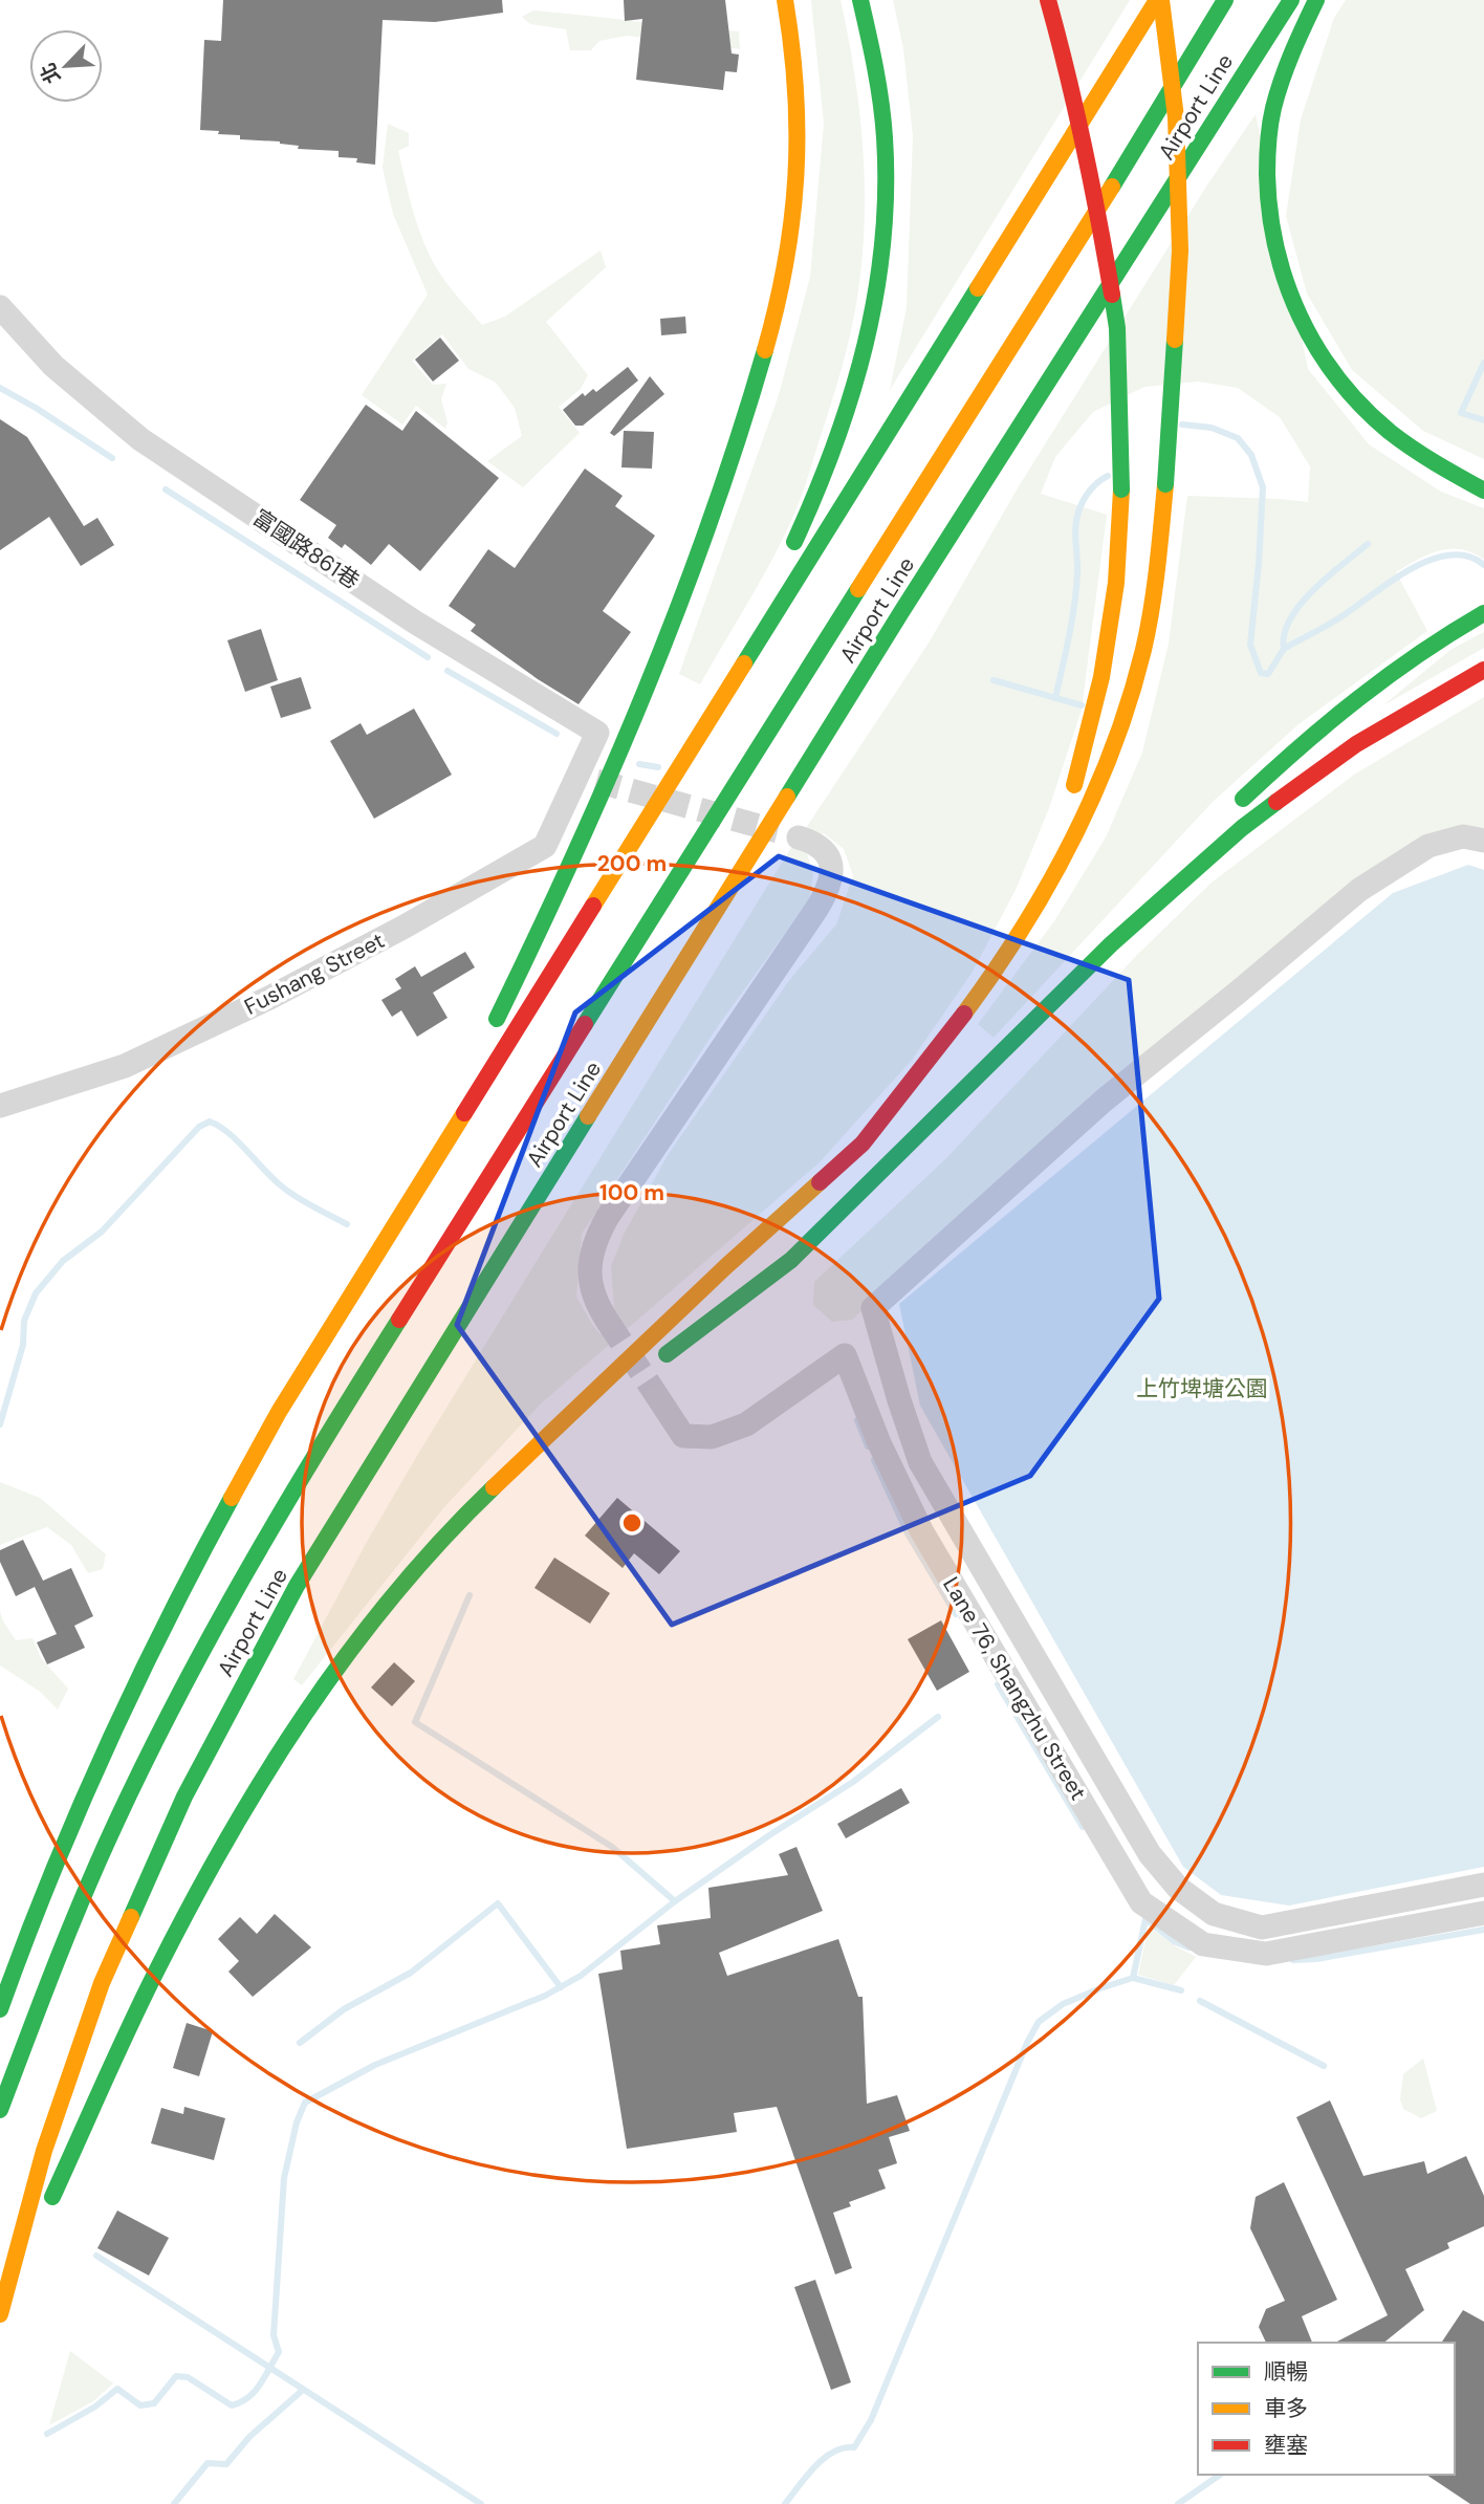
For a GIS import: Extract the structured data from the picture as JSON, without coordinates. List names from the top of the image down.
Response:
{
  "streets": {
    "highway": ["Airport Line"],
    "street": ["富國路861巷", "Fushang Street", "Lane 76, Shangzhu Street"]
  },
  "crossings": [
    ["富國路861巷", "Fushang Street"]
  ],
  "parks": ["上竹埤塘公園"],
  "legend": ["順暢", "車多", "壅塞"],
  "north": "bottom left",
  "rings": ["200 m", "100 m"]
}
